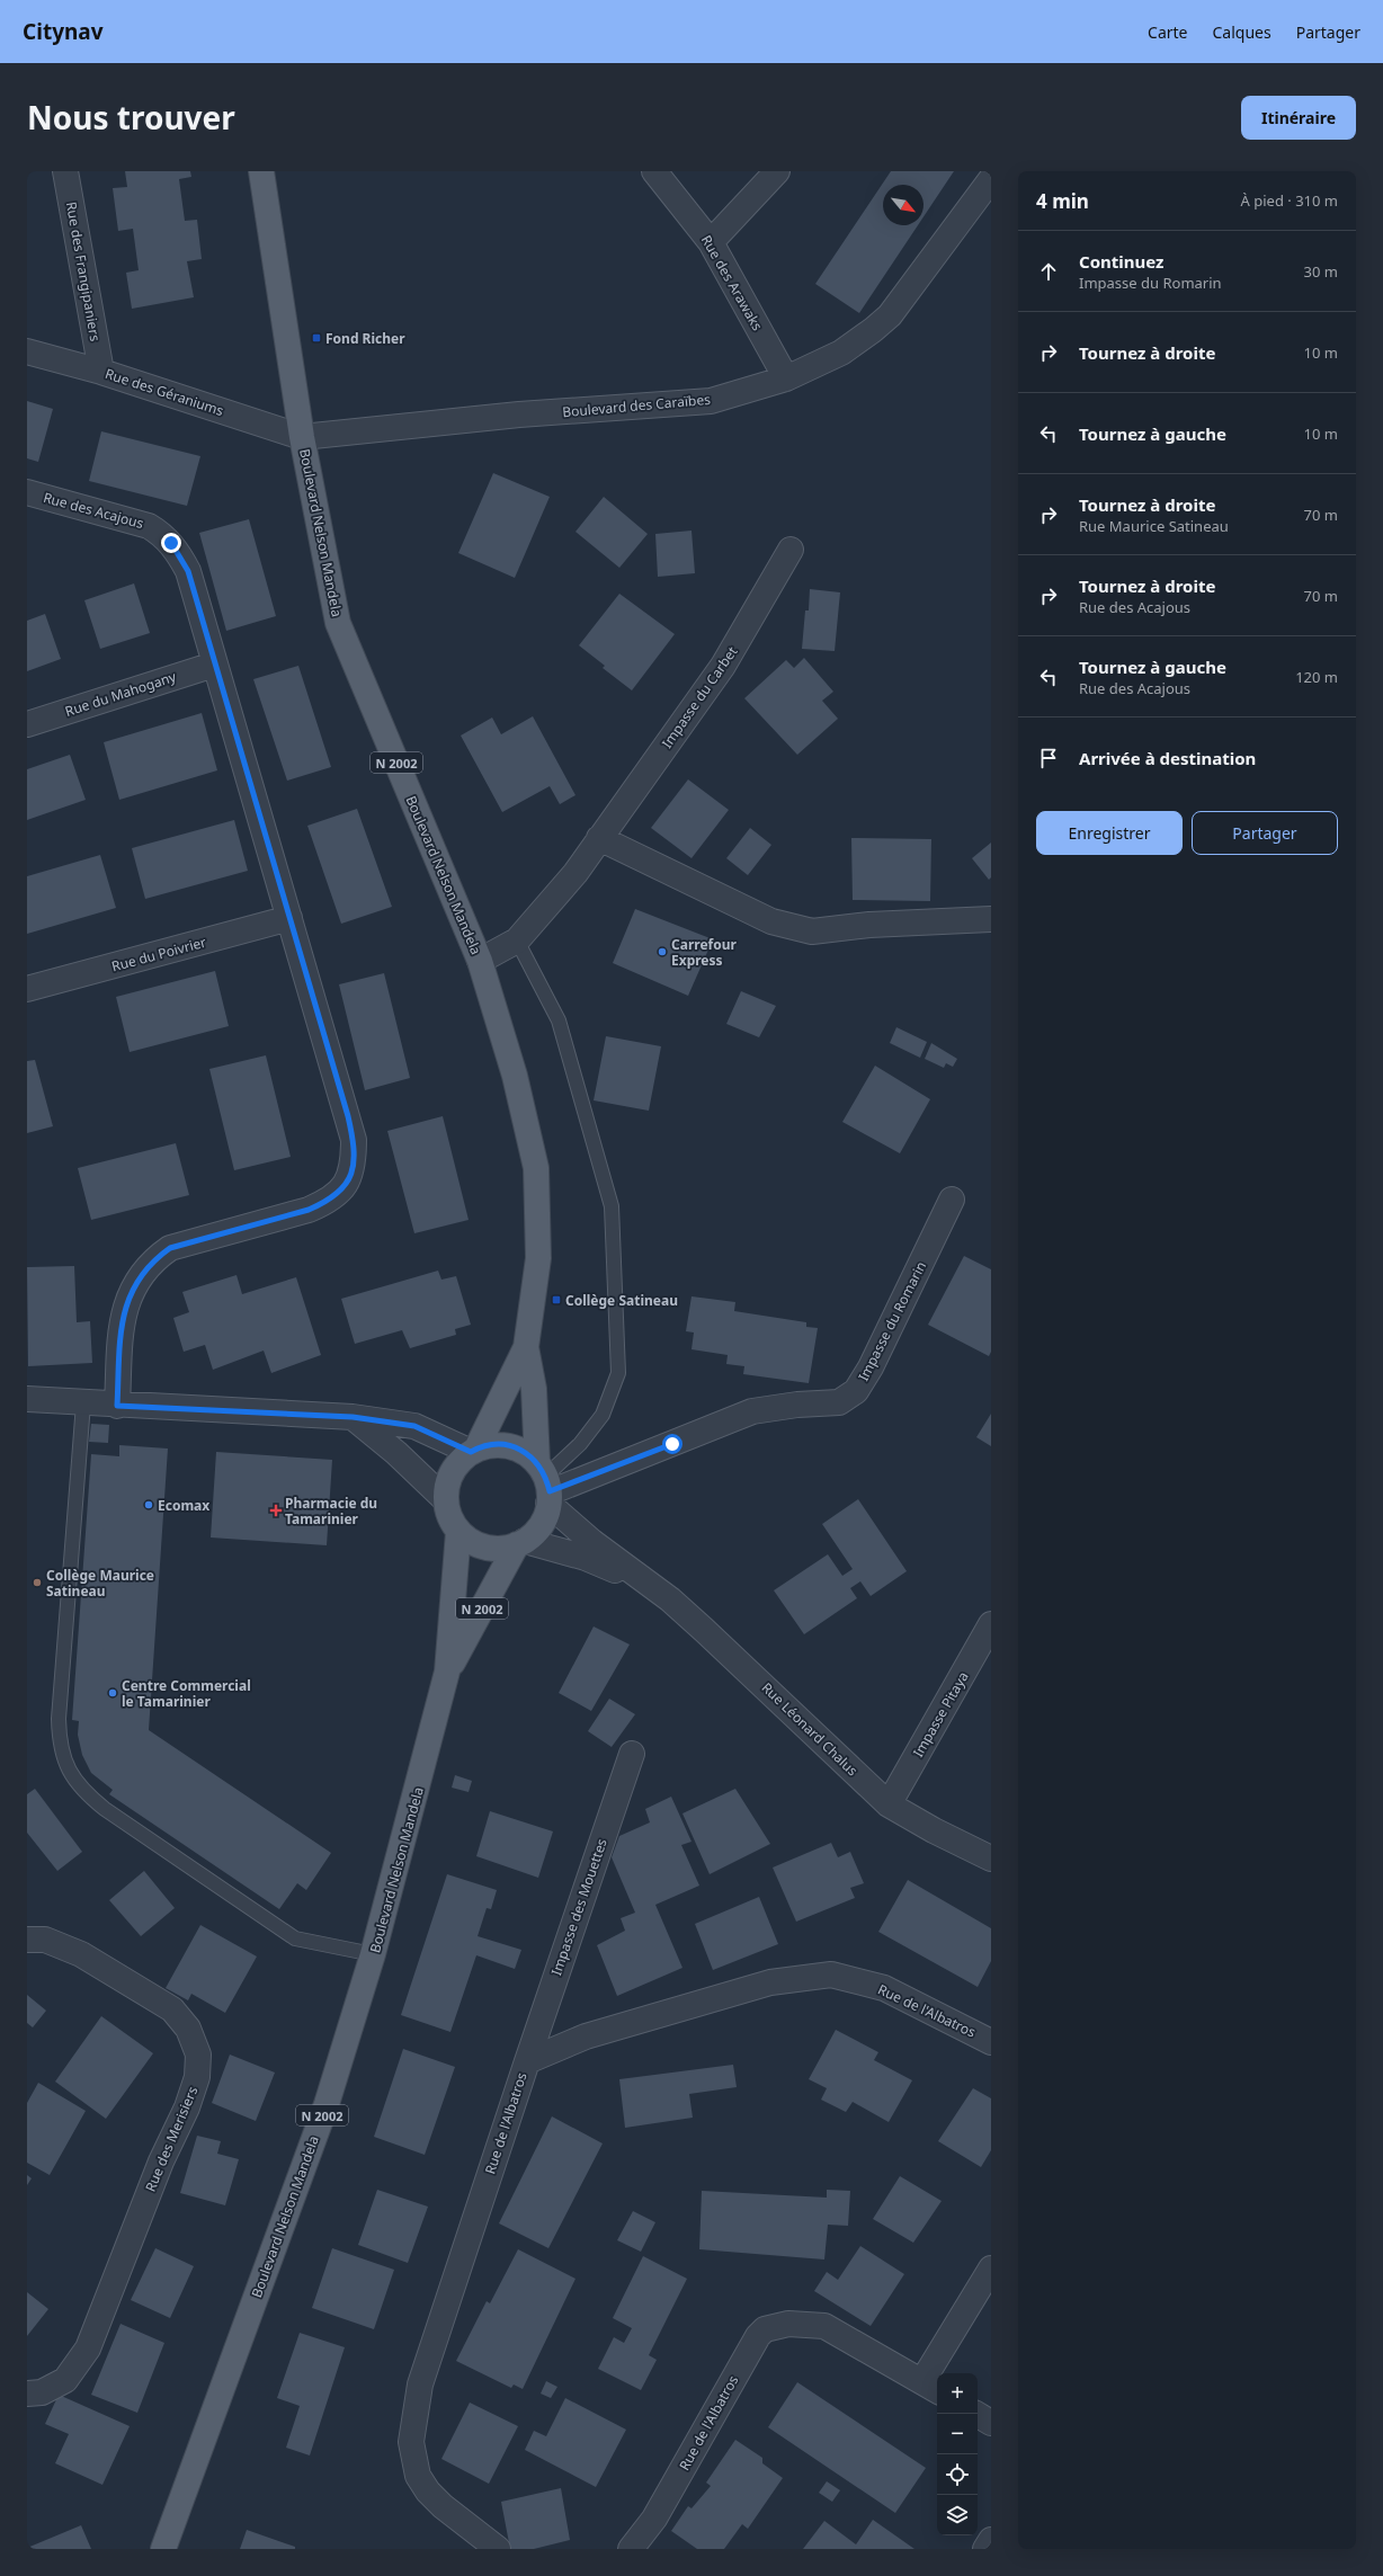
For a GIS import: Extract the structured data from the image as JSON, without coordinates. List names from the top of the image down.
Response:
{
  "streets": {
    "main road": ["Boulevard Nelson Mandela", "N 2002"],
    "street": [
      "Rue des Frangipaniers",
      "Rue des Arawaks",
      "Rue des Géraniums",
      "Boulevard des Caraïbes",
      "Rue des Acajous",
      "Rue du Mahogany",
      "Impasse du Carbet",
      "Rue du Poivrier",
      "Impasse du Romarin",
      "Impasse Pitaya",
      "Rue Léonard Chalus",
      "Impasse des Mouettes",
      "Rue de l'Albatros",
      "Rue des Merisiers"
    ]
  },
  "crossings": [
    ["Rue des Frangipaniers", "Rue des Géraniums"],
    ["Rue des Arawaks", "Boulevard des Caraïbes"],
    ["Rue des Géraniums", "Boulevard des Caraïbes"],
    ["Rue des Géraniums", "Boulevard Nelson Mandela"],
    ["Boulevard des Caraïbes", "Boulevard Nelson Mandela"],
    ["Rue des Acajous", "Rue du Mahogany"],
    ["Rue des Acajous", "Rue du Poivrier"],
    ["Boulevard Nelson Mandela", "Impasse du Carbet"],
    ["Boulevard Nelson Mandela", "Impasse du Romarin"],
    ["Boulevard Nelson Mandela", "Rue Léonard Chalus"],
    ["Impasse du Romarin", "Rue Léonard Chalus"],
    ["Impasse Pitaya", "Rue Léonard Chalus"],
    ["Impasse des Mouettes", "Rue de l'Albatros"]
  ],
  "places": {
    "transit": ["Fond Richer", "Collège Satineau"],
    "other": [
      "Carrefour Express",
      "Ecomax",
      "Collège Maurice Satineau",
      "Centre Commercial le Tamarinier"
    ],
    "health": ["Pharmacie du Tamarinier"]
  },
  "north": "bottom right",
  "page": {
    "header": "Citynav",
    "nav": ["Carte", "Calques", "Partager"],
    "title": "Nous trouver",
    "buttons": [
      "Itinéraire",
      ["Enregistrer", "Partager"]
    ],
    "heading": ["4 min", "À pied · 310 m"],
    "list": [
      ["Continuez", "Impasse du Romarin", "30 m"],
      ["Tournez à droite", "10 m"],
      ["Tournez à gauche", "10 m"],
      ["Tournez à droite", "Rue Maurice Satineau", "70 m"],
      ["Tournez à droite", "Rue des Acajous", "70 m"],
      ["Tournez à gauche", "Rue des Acajous", "120 m"],
      "Arrivée à destination"
    ],
    "map_buttons": ["+", "−"]
  }
}
